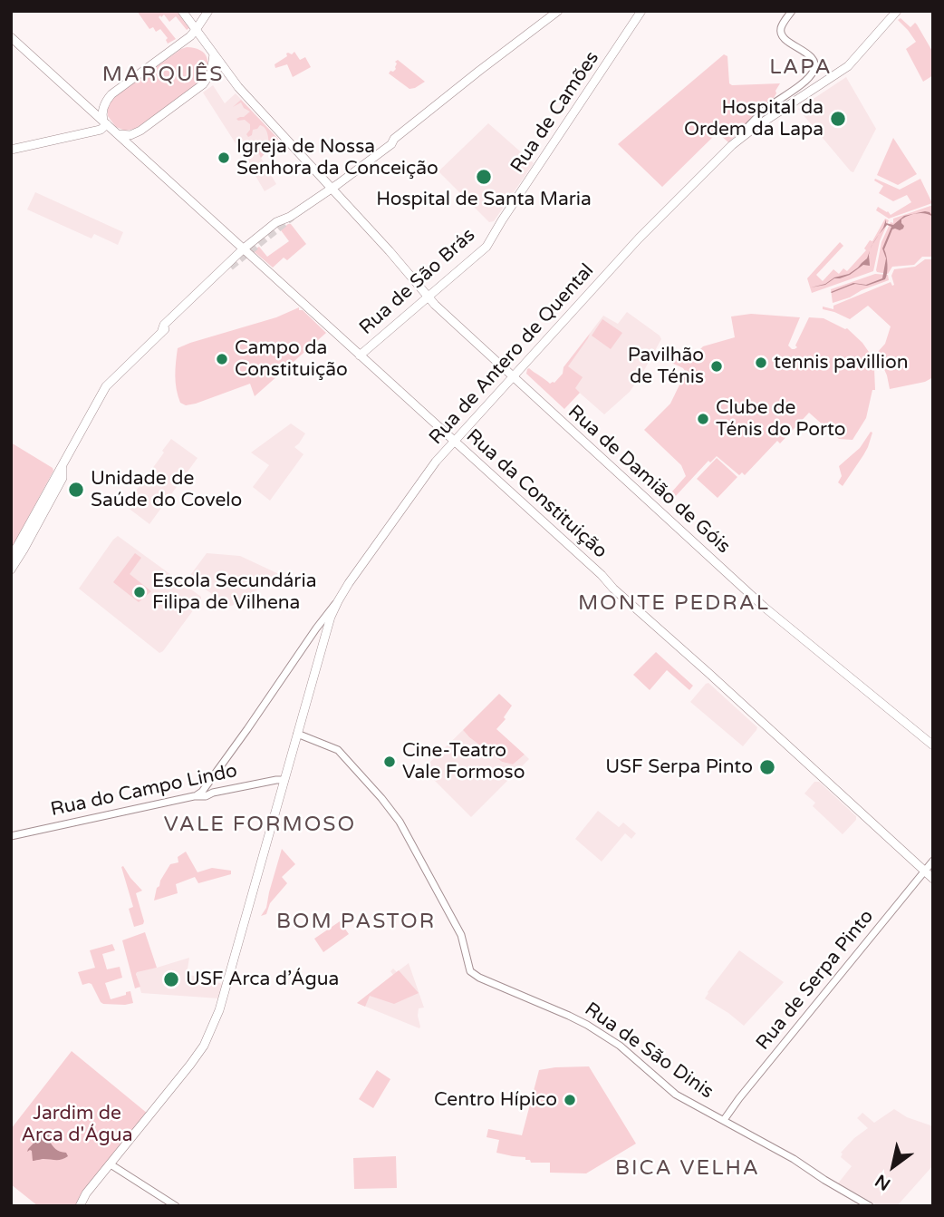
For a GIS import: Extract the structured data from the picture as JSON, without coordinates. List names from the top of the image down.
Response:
{
  "streets": {
    "main road": [
      "Rua de Camões",
      "Rua de São Brás",
      "Rua de Antero de Quental",
      "Rua de Damião de Góis",
      "Rua da Constituição"
    ],
    "street": ["Rua do Campo Lindo", "Rua de Serpa Pinto", "Rua de São Dinis"]
  },
  "crossings": [
    ["Rua de Camões", "Rua de São Brás"],
    ["Rua de São Brás", "Rua de Damião de Góis"],
    ["Rua de São Brás", "Rua da Constituição"],
    ["Rua de Antero de Quental", "Rua de Damião de Góis"],
    ["Rua de Antero de Quental", "Rua da Constituição"],
    ["Rua de Antero de Quental", "Rua do Campo Lindo"],
    ["Rua da Constituição", "Rua de Serpa Pinto"],
    ["Rua de Serpa Pinto", "Rua de São Dinis"]
  ],
  "districts": [
    "LAPA",
    "MARQUÊS",
    "MONTE PEDRAL",
    "VALE FORMOSO",
    "BOM PASTOR",
    "BICA VELHA"
  ],
  "parks": ["Jardim de Arca d'Água"],
  "places": [
    "Hospital da Ordem da Lapa",
    "Igreja de Nossa Senhora da Conceição",
    "Hospital de Santa Maria",
    "Campo da Constituição",
    "tennis pavillion",
    "Pavilhão de Ténis",
    "Clube de Ténis do Porto",
    "Unidade de Saúde do Covelo",
    "Escola Secundária Filipa de Vilhena",
    "Cine-Teatro Vale Formoso",
    "USF Serpa Pinto",
    "USF Arca d’Água",
    "Centro Hípico"
  ],
  "north": "bottom left"
}
